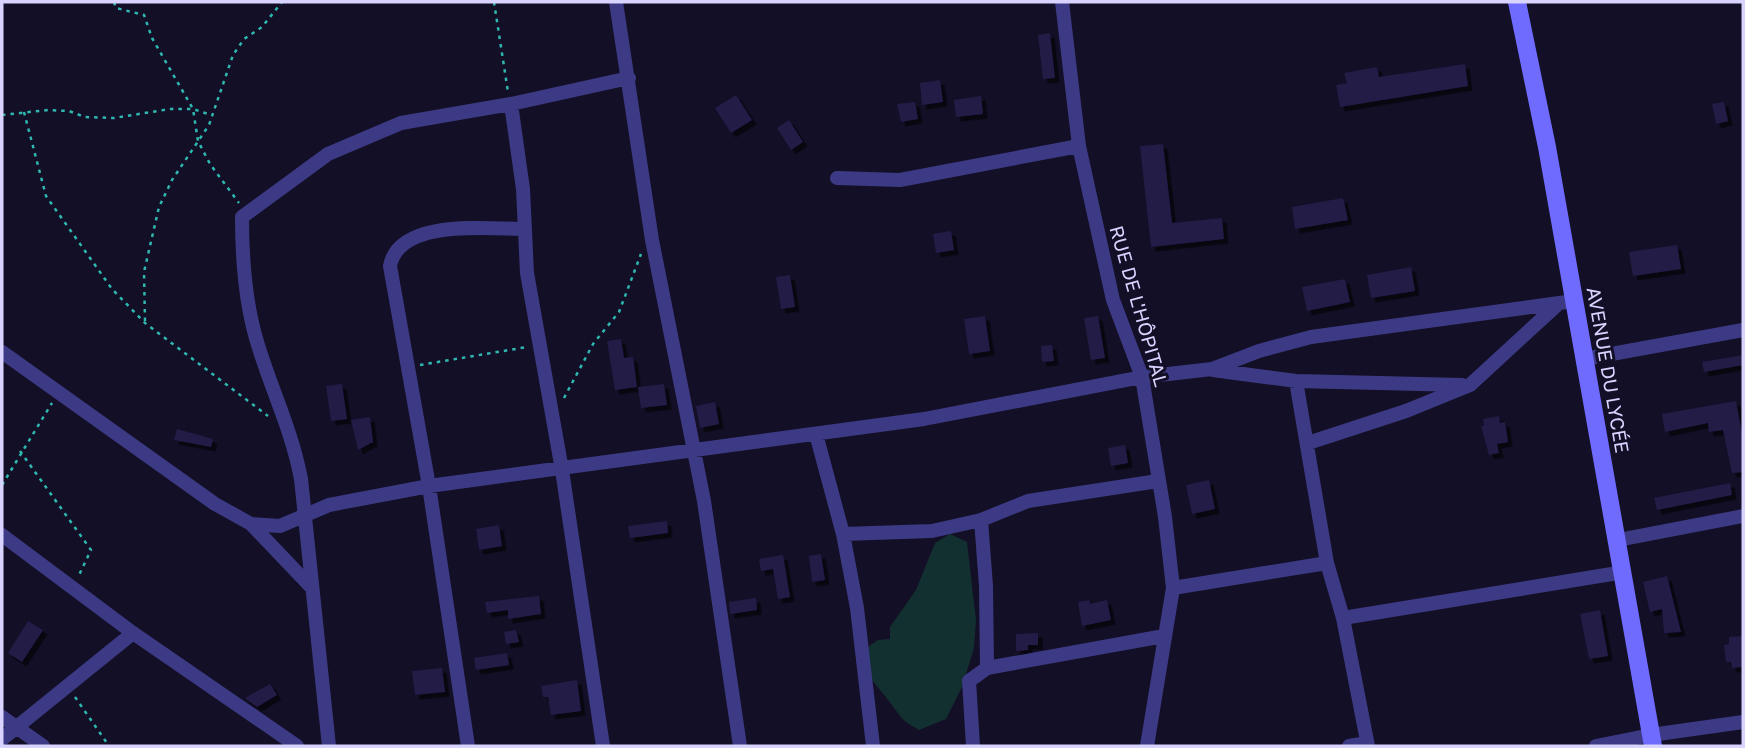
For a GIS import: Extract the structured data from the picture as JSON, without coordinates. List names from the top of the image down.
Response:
{
  "streets": {
    "main road": ["AVENUE DU LYCÉE"],
    "street": ["RUE DE L'HÔPITAL"]
  }
}
